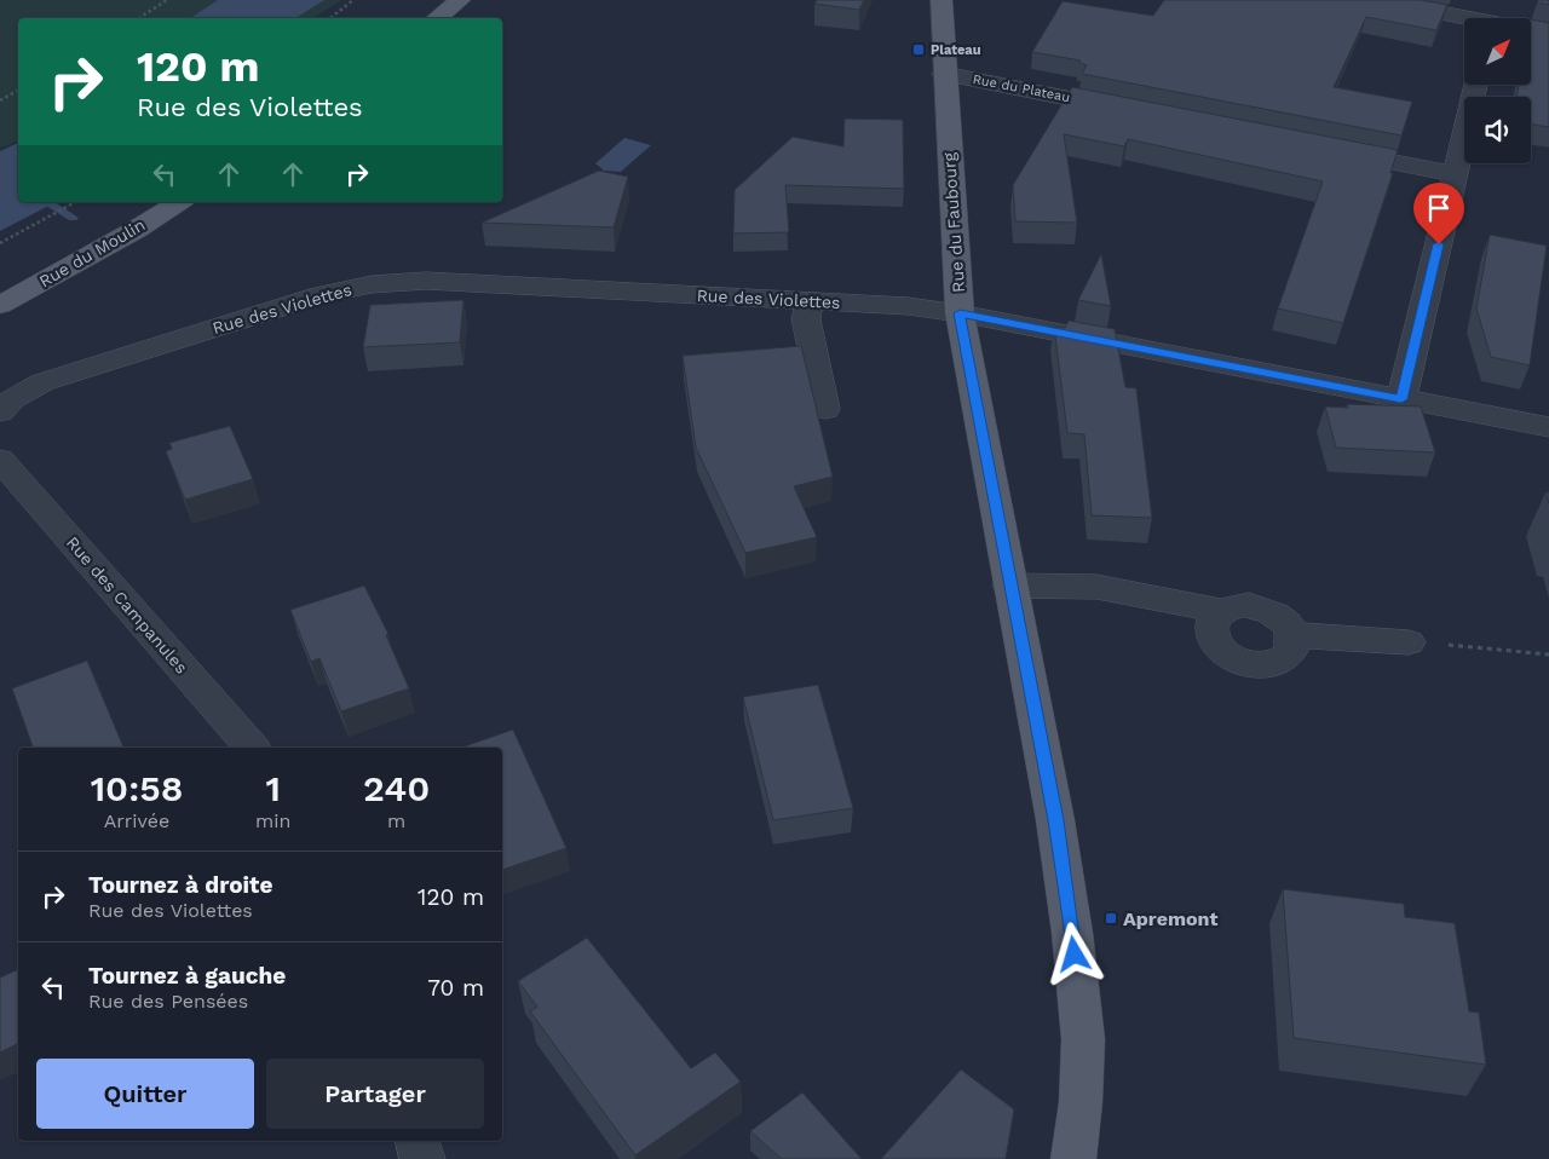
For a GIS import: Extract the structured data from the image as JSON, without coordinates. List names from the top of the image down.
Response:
{
  "streets": {
    "main road": ["Rue du Faubourg", "Rue du Moulin"],
    "street": ["Rue du Plateau", "Rue des Violettes", "Rue des Campanules"]
  },
  "crossings": [
    ["Rue du Plateau", "Rue du Faubourg"],
    ["Rue du Faubourg", "Rue des Violettes"]
  ],
  "places": {
    "transit": ["Plateau", "Apremont"]
  },
  "north": "top right",
  "page": {
    "turn": ["120 m", "Rue des Violettes"],
    "eta": [
      "10:58",
      "Arrivée",
      "1",
      "min",
      "240",
      "m"
    ],
    "list": [
      {
        "name": "Tournez à droite",
        "note": "Rue des Violettes",
        "value": "120 m"
      },
      {
        "name": "Tournez à gauche",
        "note": "Rue des Pensées",
        "value": "70 m"
      }
    ],
    "buttons": ["Quitter", "Partager"]
  }
}
